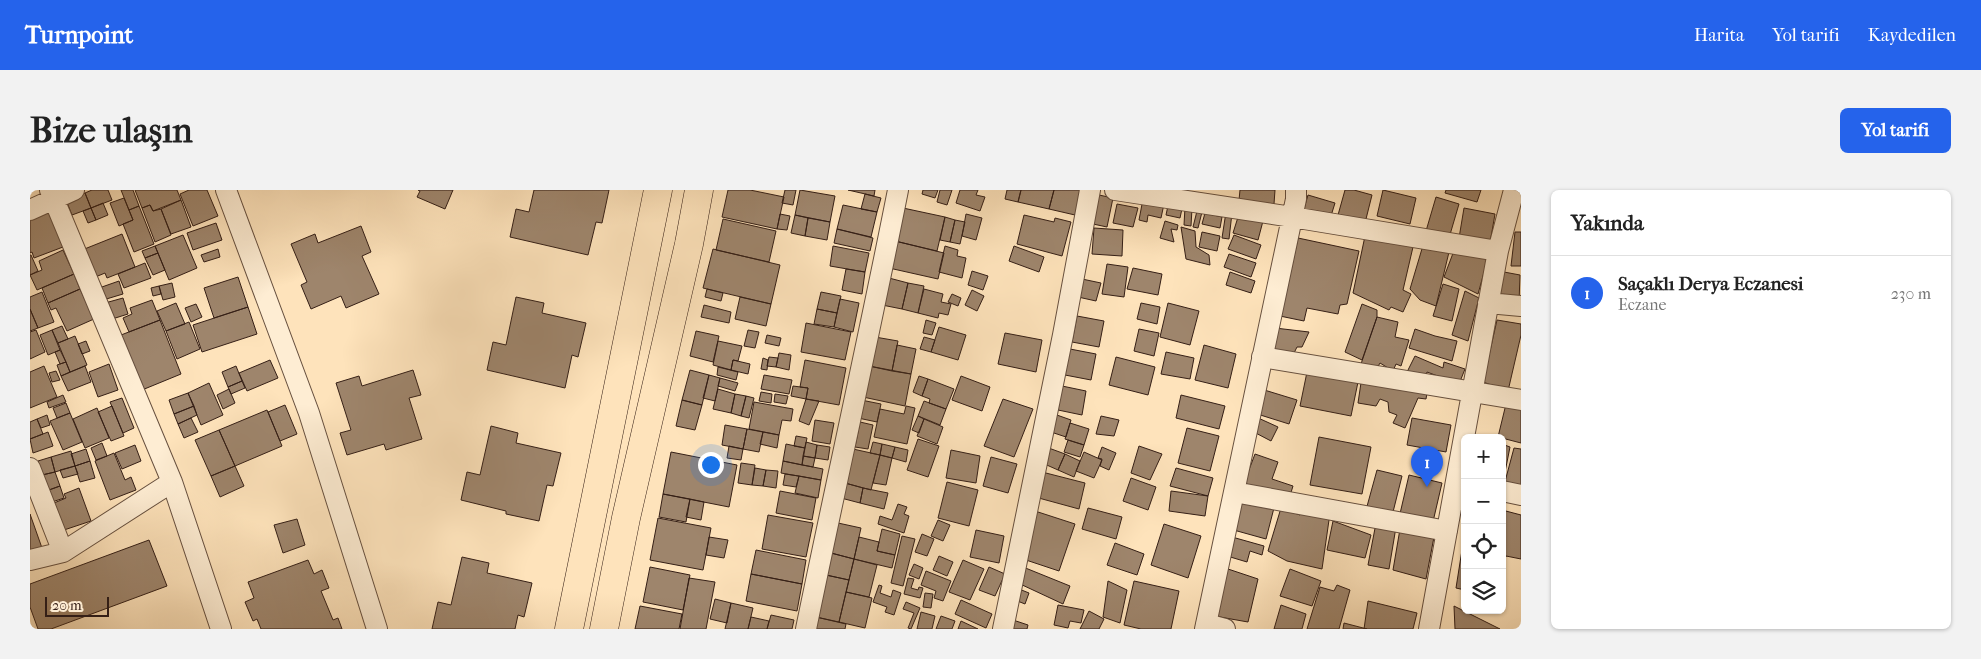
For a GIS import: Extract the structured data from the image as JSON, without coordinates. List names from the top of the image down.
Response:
{
  "scale_bar": "20 m",
  "page": {
    "header": "Turnpoint",
    "nav": ["Harita", "Yol tarifi", "Kaydedilen"],
    "buttons": "Yol tarifi",
    "title": "Bize ulaşın",
    "heading": "Yakında",
    "list": [
      {
        "mark": "1",
        "name": "Saçaklı Derya Eczanesi",
        "note": "Eczane",
        "value": "230 m"
      }
    ],
    "map_buttons": ["+", "−"],
    "pins": "1",
    "scale": "20 m"
  }
}
